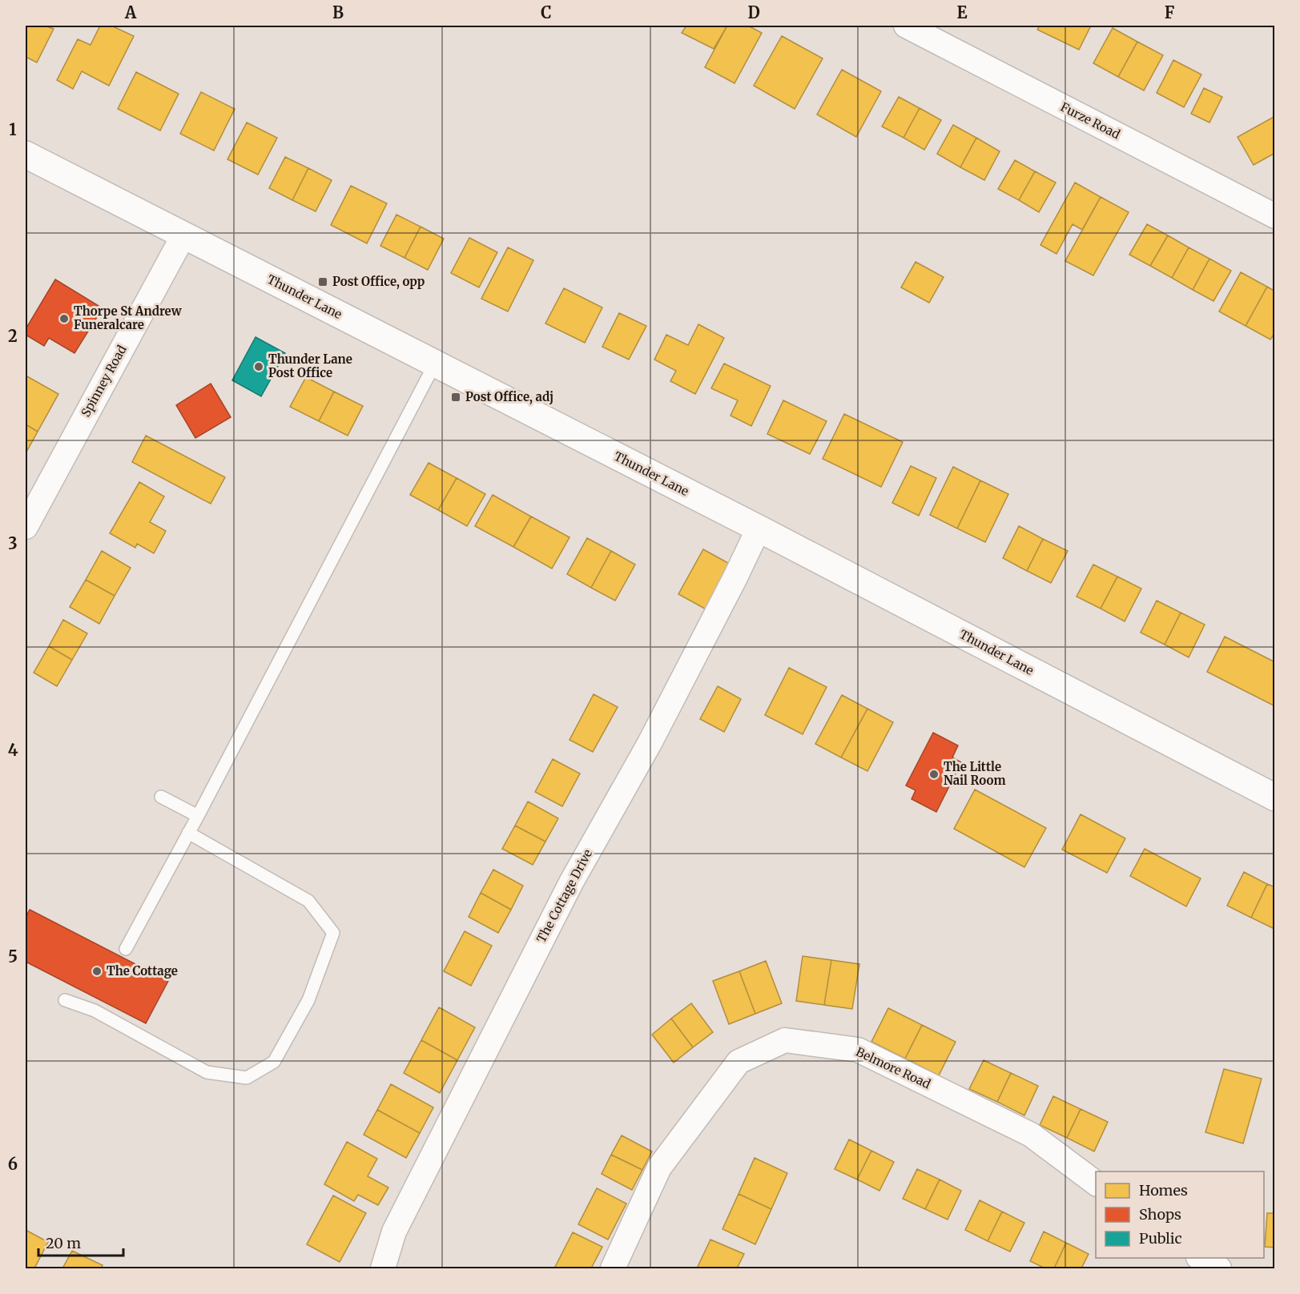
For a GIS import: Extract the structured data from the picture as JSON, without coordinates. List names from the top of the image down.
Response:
{
  "streets": {
    "street": [
      "Furze Road",
      "Thunder Lane",
      "Spinney Road",
      "The Cottage Drive",
      "Belmore Road"
    ]
  },
  "crossings": [
    ["Thunder Lane", "Spinney Road"],
    ["Thunder Lane", "The Cottage Drive"]
  ],
  "places": {
    "transit": ["Post Office, opp", "Post Office, adj"],
    "other": [
      "Thorpe St Andrew Funeralcare",
      "Thunder Lane Post Office",
      "The Little Nail Room",
      "The Cottage"
    ]
  },
  "legend": ["Homes", "Shops", "Public"],
  "scale_bar": "20 m",
  "grid": {
    "columns": [
      "A",
      "B",
      "C",
      "D",
      "E",
      "F"
    ],
    "rows": [
      "1",
      "2",
      "3",
      "4",
      "5",
      "6"
    ]
  }
}
